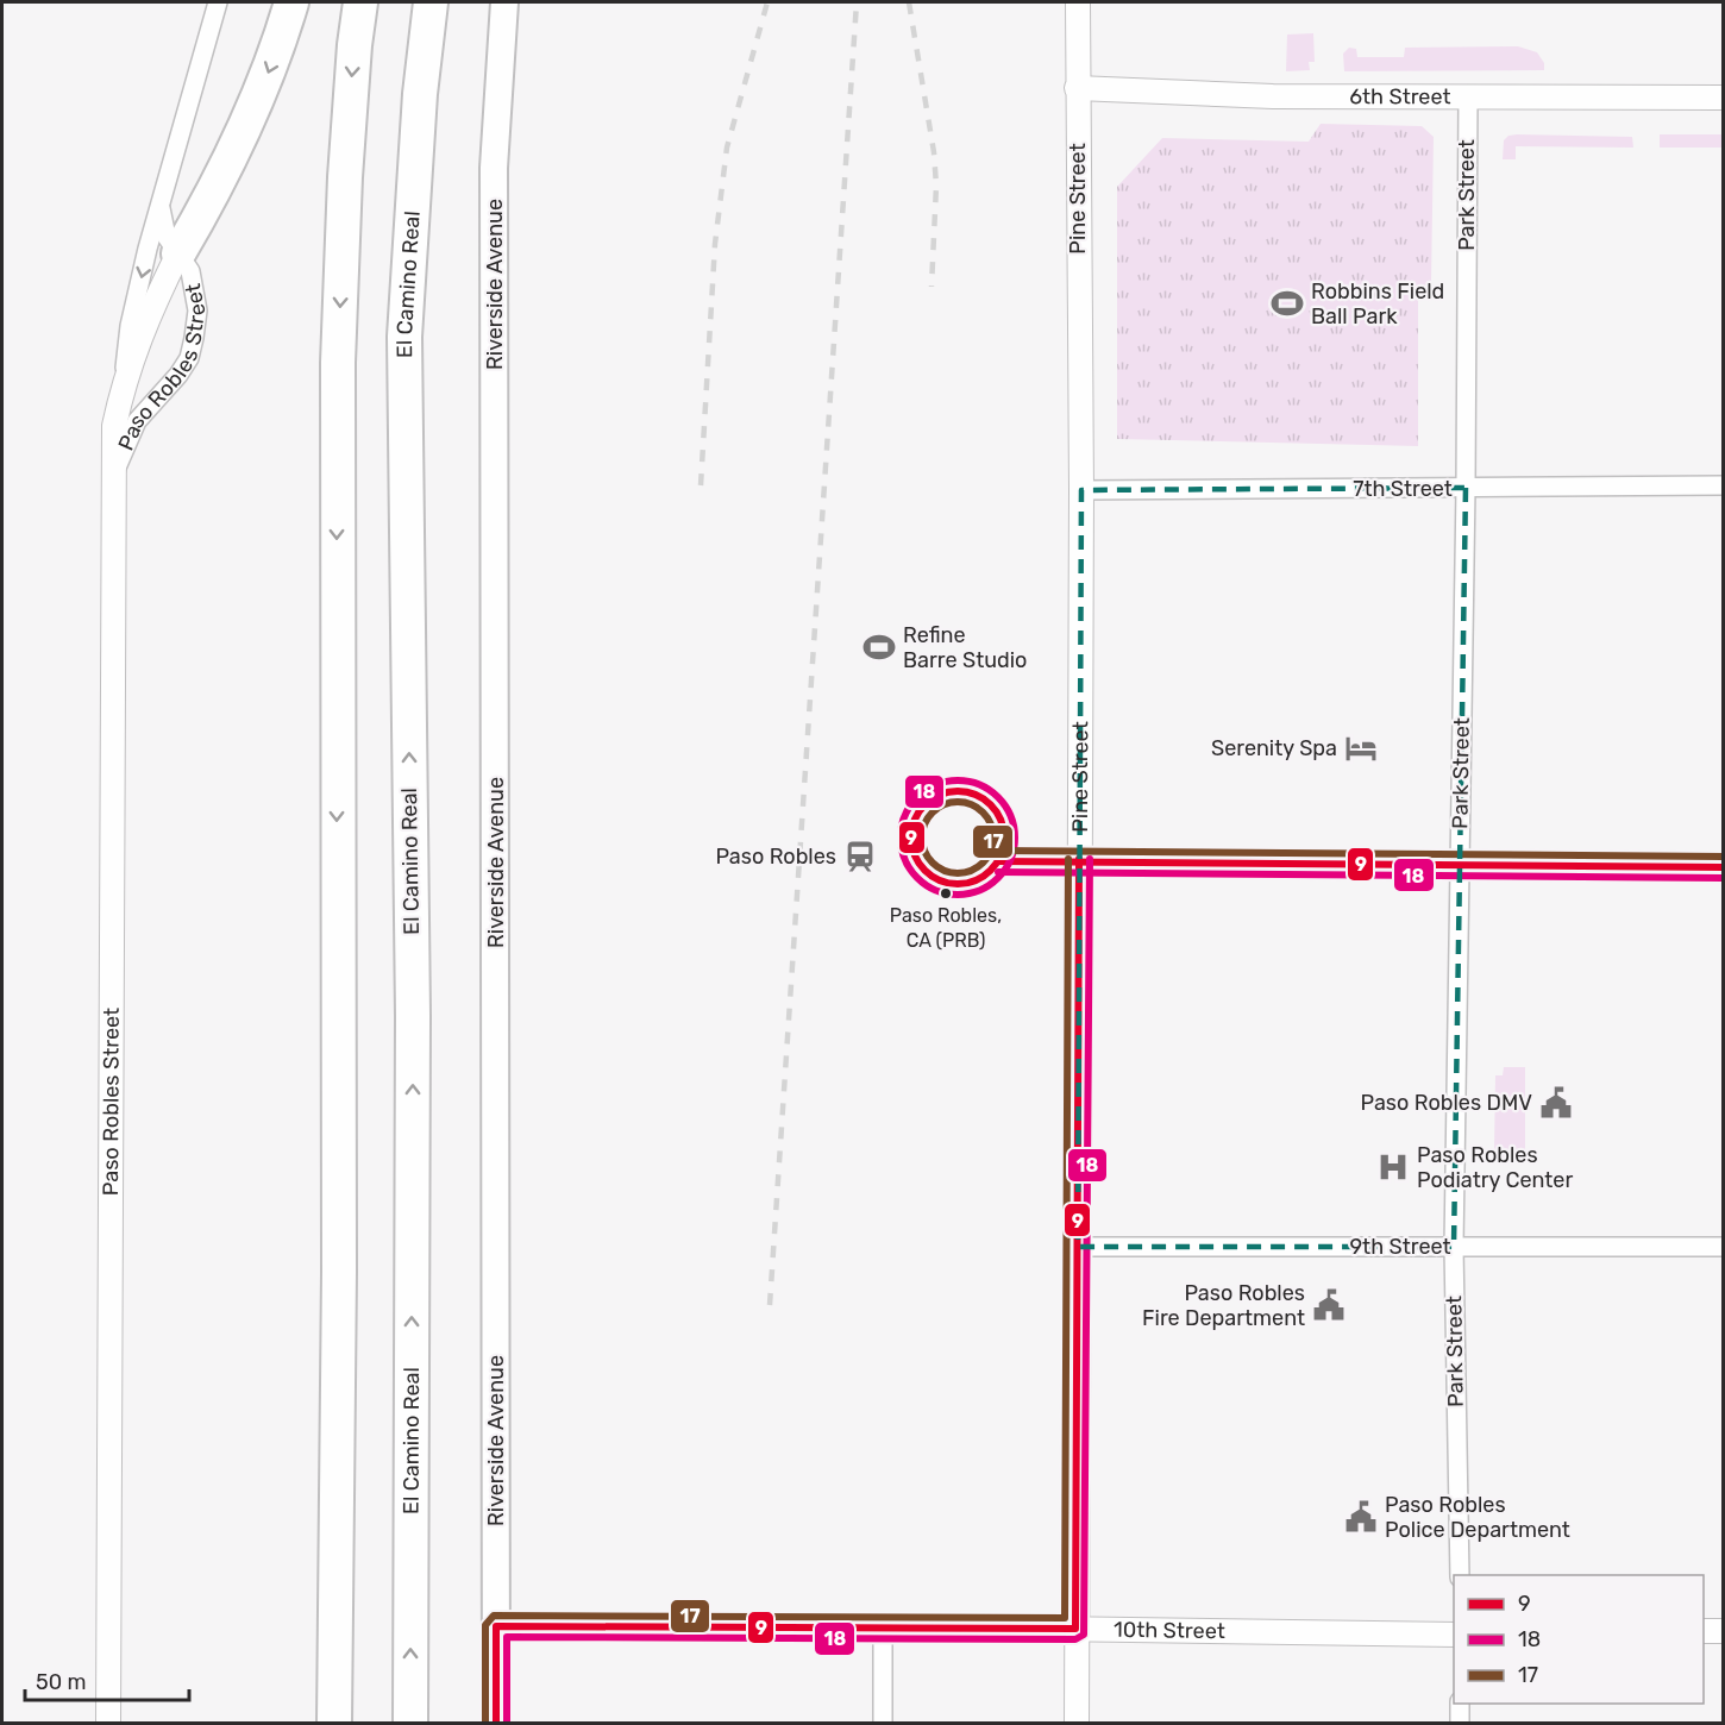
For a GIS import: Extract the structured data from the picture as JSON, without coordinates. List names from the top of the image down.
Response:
{
  "streets": {
    "highway": ["El Camino Real"],
    "main road": ["Riverside Avenue"],
    "street": [
      "6th Street",
      "Park Street",
      "Pine Street",
      "Paso Robles Street",
      "7th Street",
      "9th Street",
      "10th Street"
    ]
  },
  "crossings": [
    ["6th Street", "Park Street"],
    ["6th Street", "Pine Street"],
    ["Park Street", "7th Street"],
    ["Park Street", "9th Street"],
    ["Pine Street", "7th Street"],
    ["Pine Street", "9th Street"],
    ["Pine Street", "10th Street"],
    ["Riverside Avenue", "10th Street"]
  ],
  "places": {
    "sports": ["Robbins Field Ball Park", "Refine Barre Studio"],
    "hotel": ["Serenity Spa"],
    "station": ["Paso Robles"],
    "other": ["Paso Robles, CA (PRB)"],
    "public building": ["Paso Robles DMV", "Paso Robles Fire Department", "Paso Robles Police Department"],
    "hospital": ["Paso Robles Podiatry Center"]
  },
  "lines": ["transit line 18", "transit line 9", "transit line 17"],
  "legend": ["9", "18", "17"],
  "scale_bar": "50 m"
}
